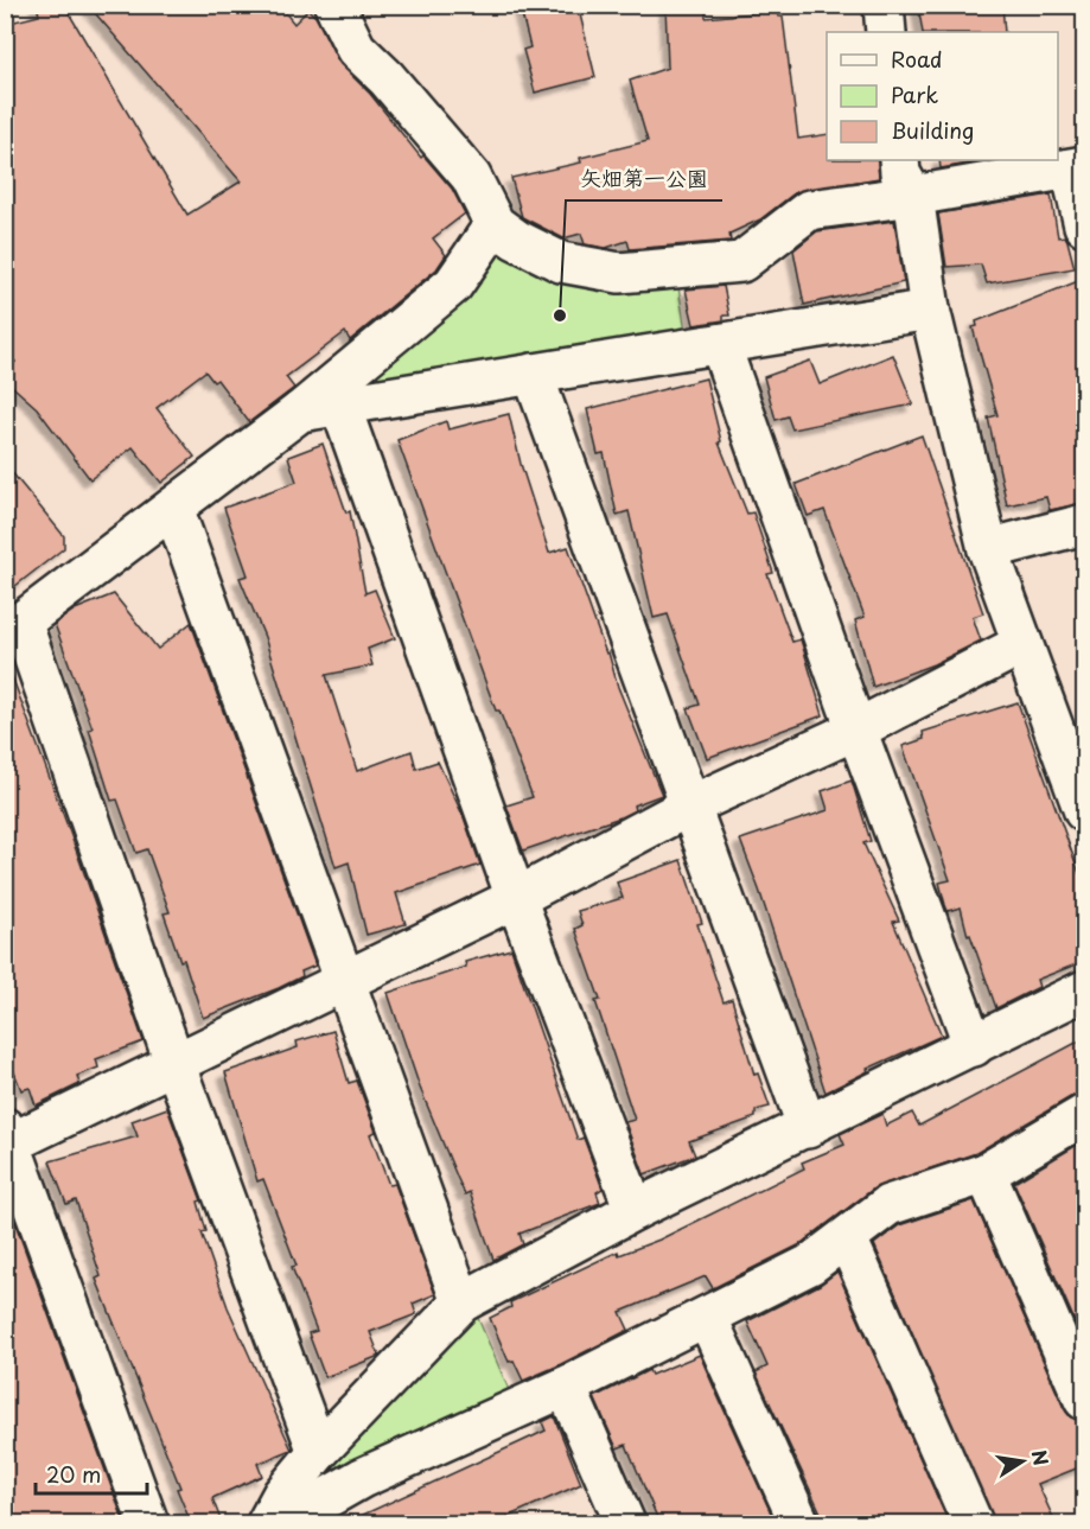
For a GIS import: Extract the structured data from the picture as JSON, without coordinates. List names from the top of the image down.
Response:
{
  "places": ["矢畑第一公園"],
  "legend": ["Road", "Park", "Building"],
  "scale_bar": "20 m",
  "north": "right"
}
